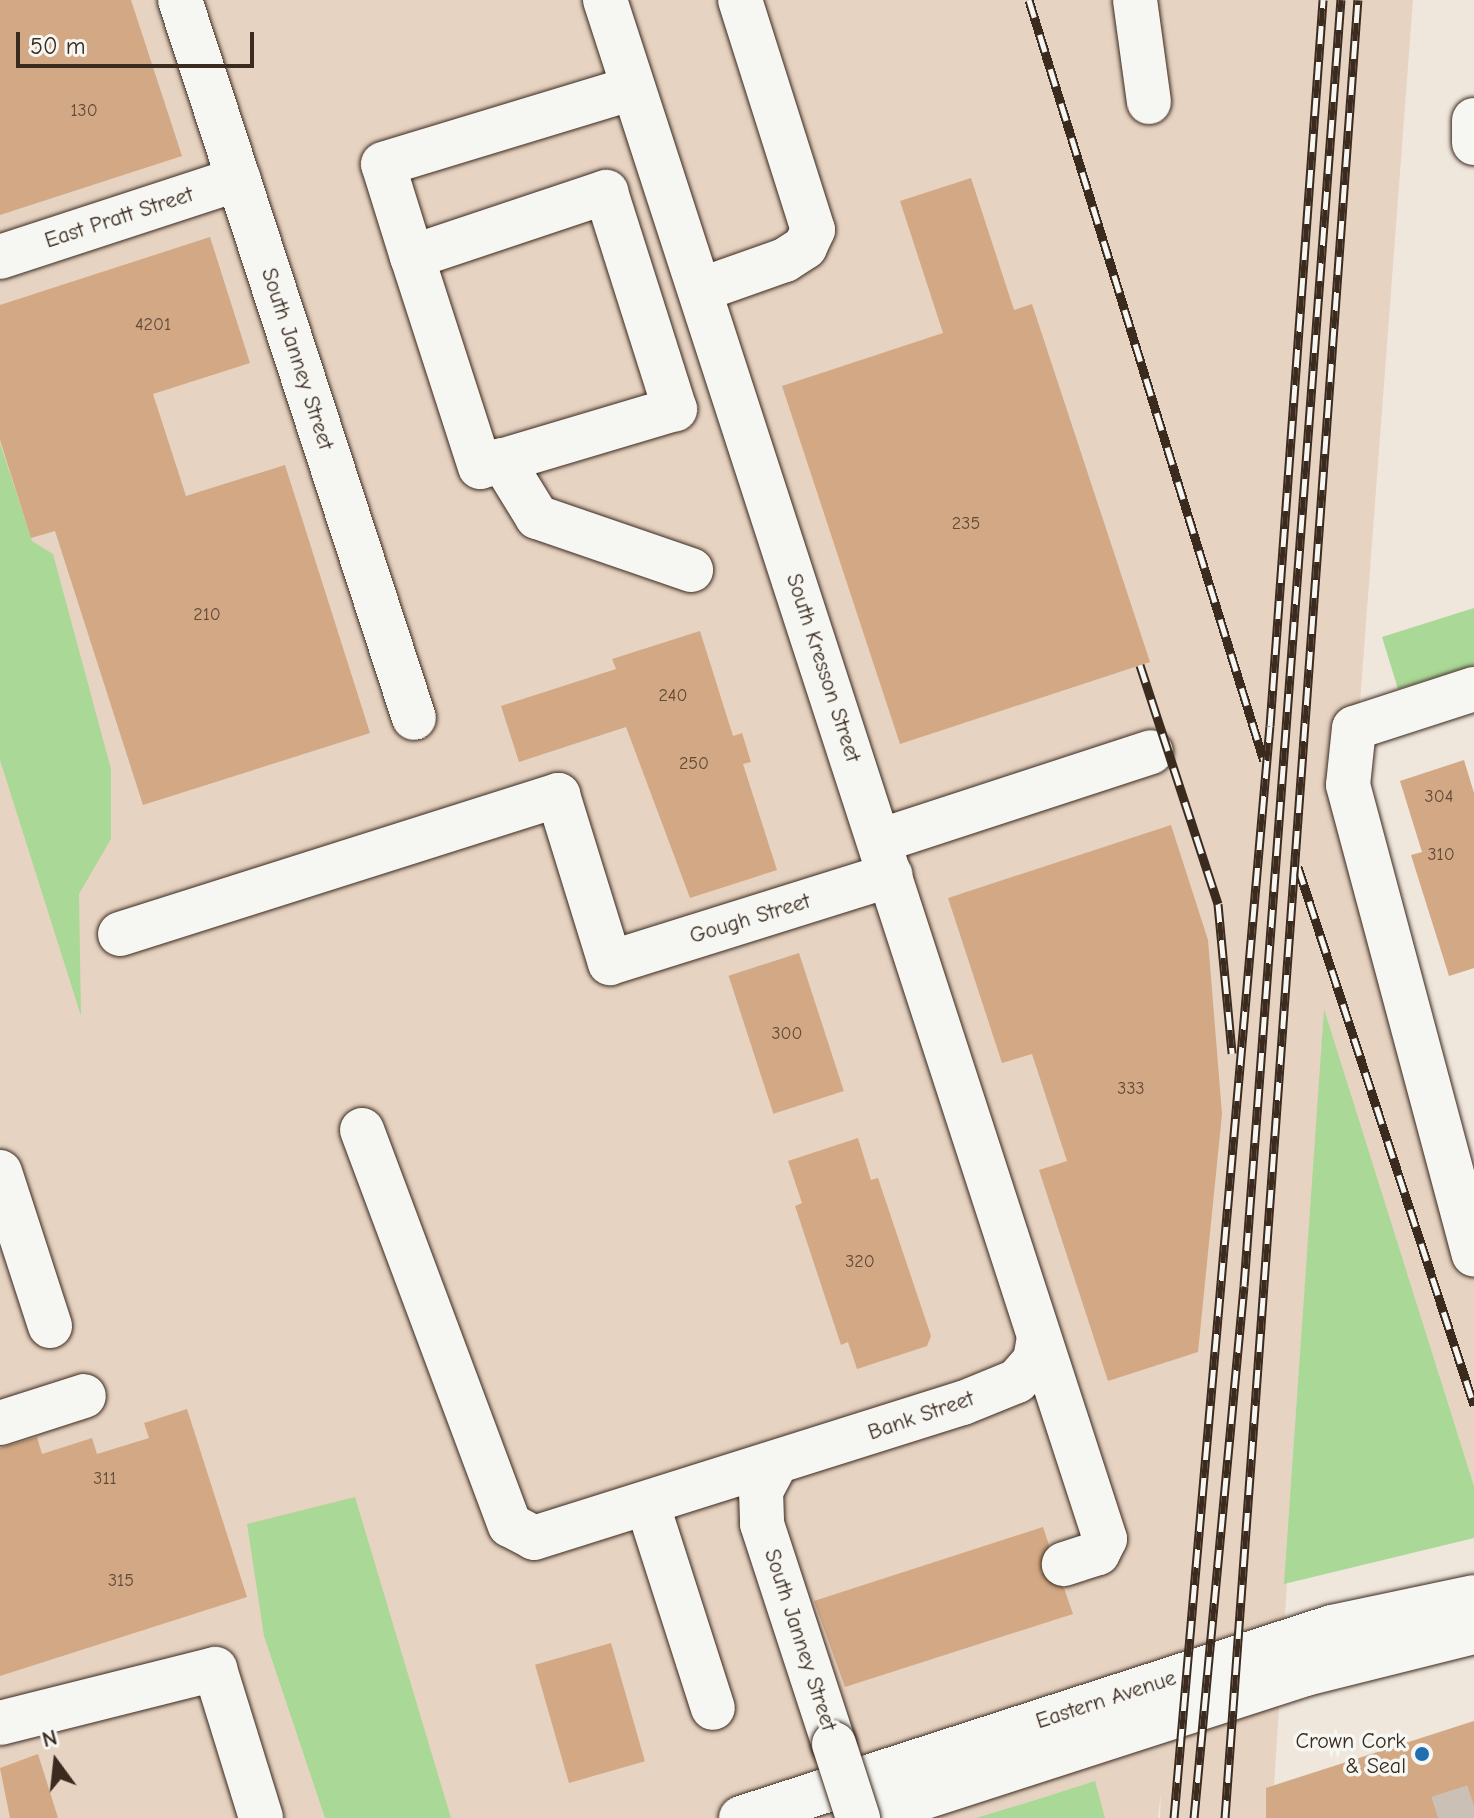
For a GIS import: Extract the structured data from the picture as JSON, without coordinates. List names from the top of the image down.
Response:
{
  "streets": {
    "street": [
      "East Pratt Street",
      "South Janney Street",
      "South Kresson Street",
      "Gough Street",
      "Bank Street",
      "Eastern Avenue"
    ]
  },
  "crossings": [
    ["East Pratt Street", "South Janney Street"],
    ["South Janney Street", "Bank Street"],
    ["South Janney Street", "Eastern Avenue"],
    ["South Kresson Street", "Gough Street"],
    ["South Kresson Street", "Bank Street"]
  ],
  "places": ["Crown Cork & Seal"],
  "house_numbers": [
    "130",
    "4201",
    "235",
    "210",
    "240",
    "250",
    "304",
    "310",
    "300",
    "333",
    "320",
    "311",
    "315"
  ],
  "scale_bar": "50 m",
  "north": "top"
}
